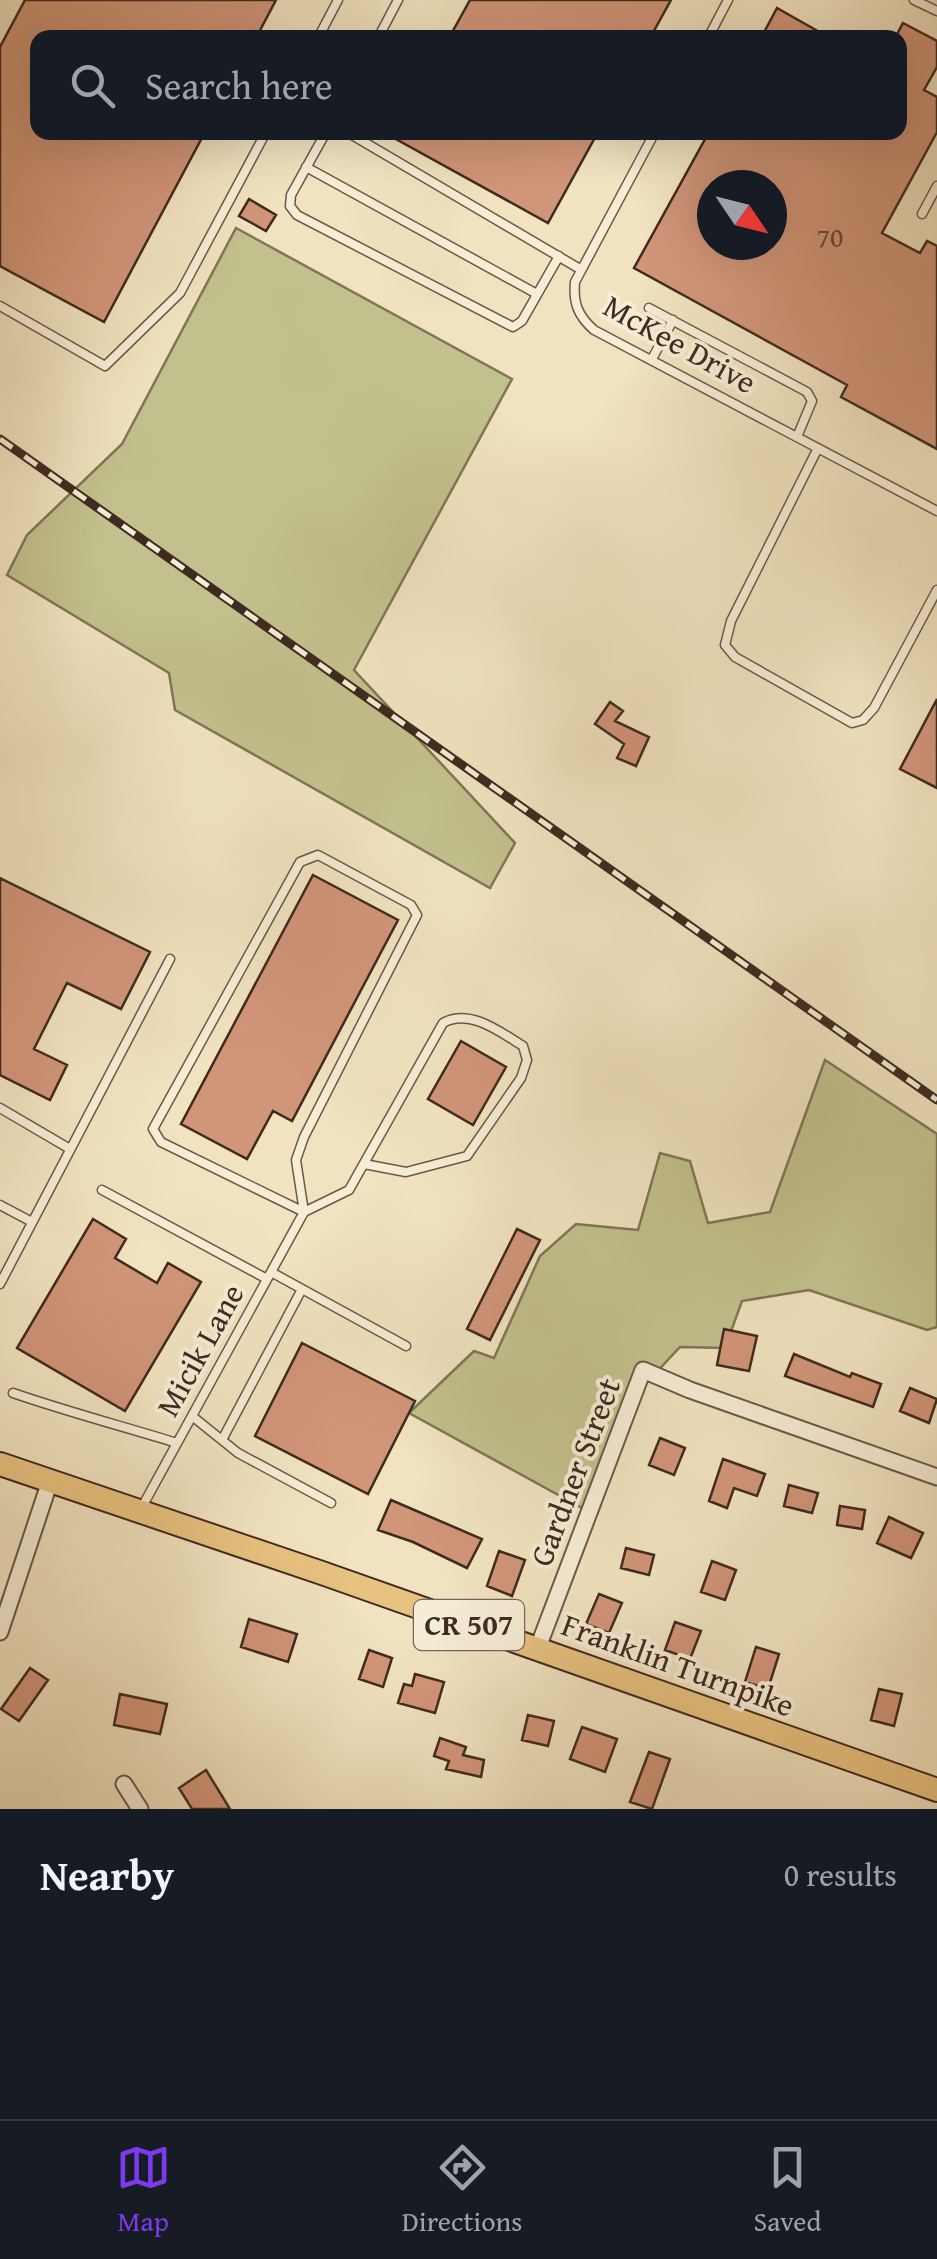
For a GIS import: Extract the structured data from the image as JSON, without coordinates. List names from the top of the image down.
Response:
{
  "streets": {
    "main road": ["CR 507", "Franklin Turnpike"],
    "street": ["Gardner Street"],
    "lane": ["McKee Drive", "Micik Lane"]
  },
  "crossings": [
    ["Micik Lane", "Franklin Turnpike"],
    ["Gardner Street", "Franklin Turnpike"]
  ],
  "house_numbers": ["70"],
  "north": "bottom right",
  "page": {
    "search": "Search here",
    "heading": ["Nearby", "0 results"],
    "nav": ["Map", "Directions", "Saved"]
  }
}
